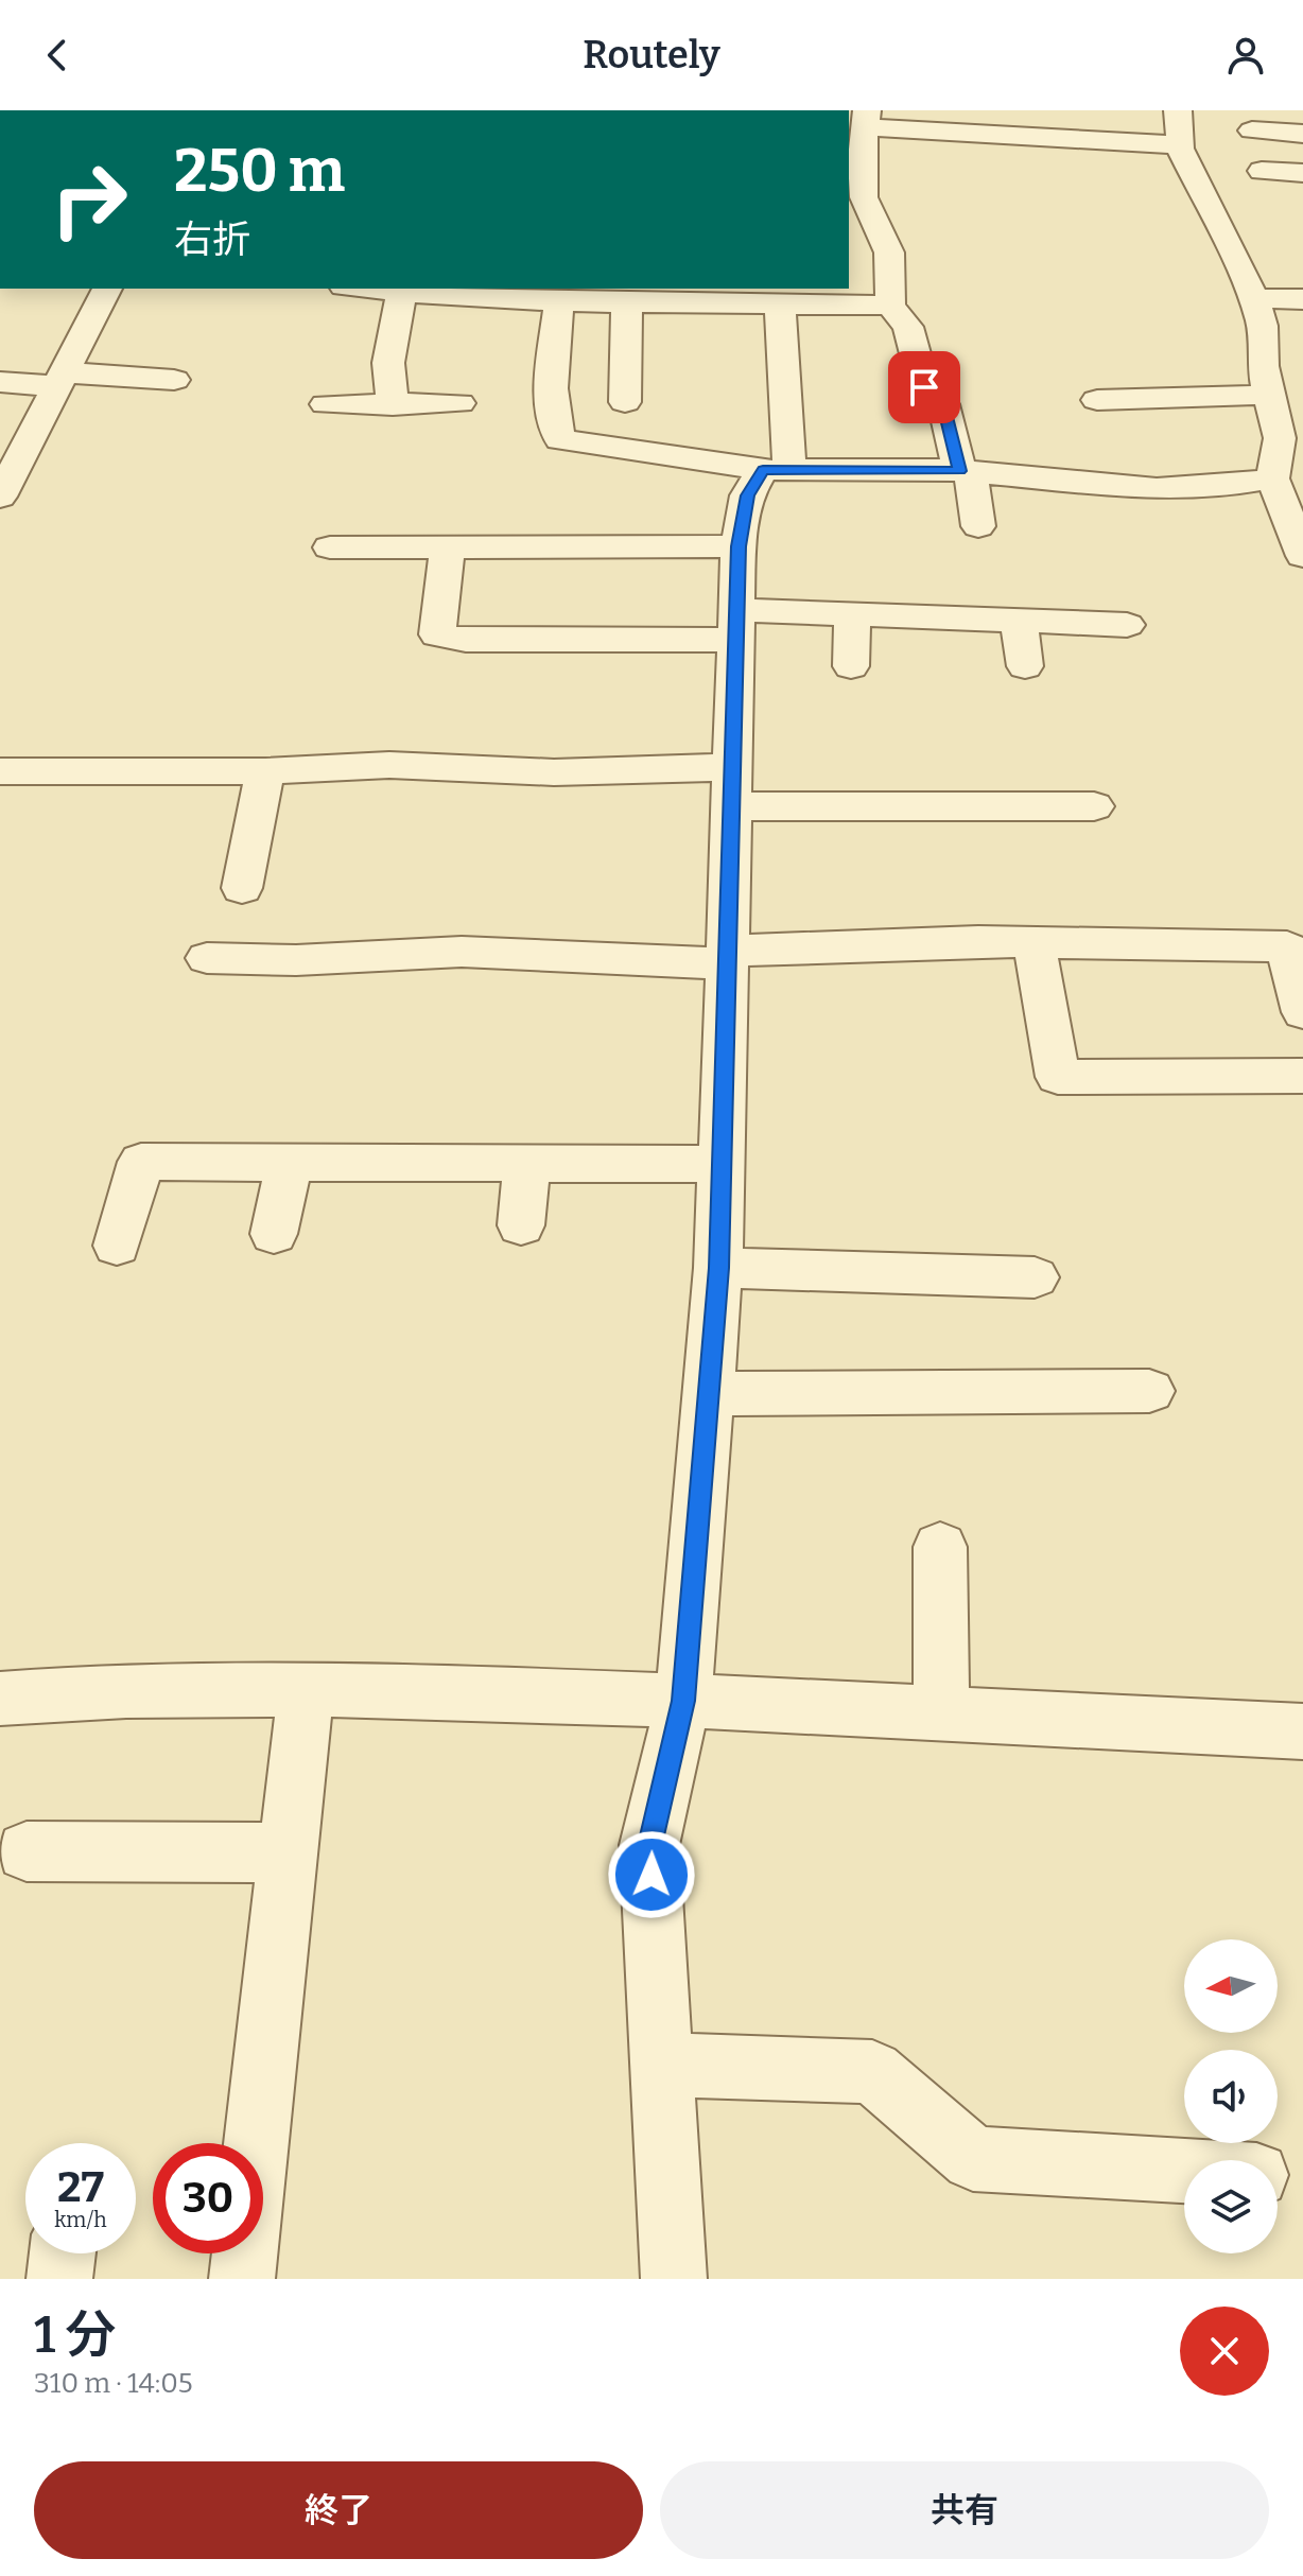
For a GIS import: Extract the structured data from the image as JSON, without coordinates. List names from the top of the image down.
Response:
{
  "north": "left",
  "page": {
    "header": "Routely",
    "turn": ["250 m", "右折"],
    "speed": "27 km/h",
    "limit": "30",
    "heading": ["1 分", "310 m · 14:05"],
    "buttons": ["終了", "共有"]
  }
}
